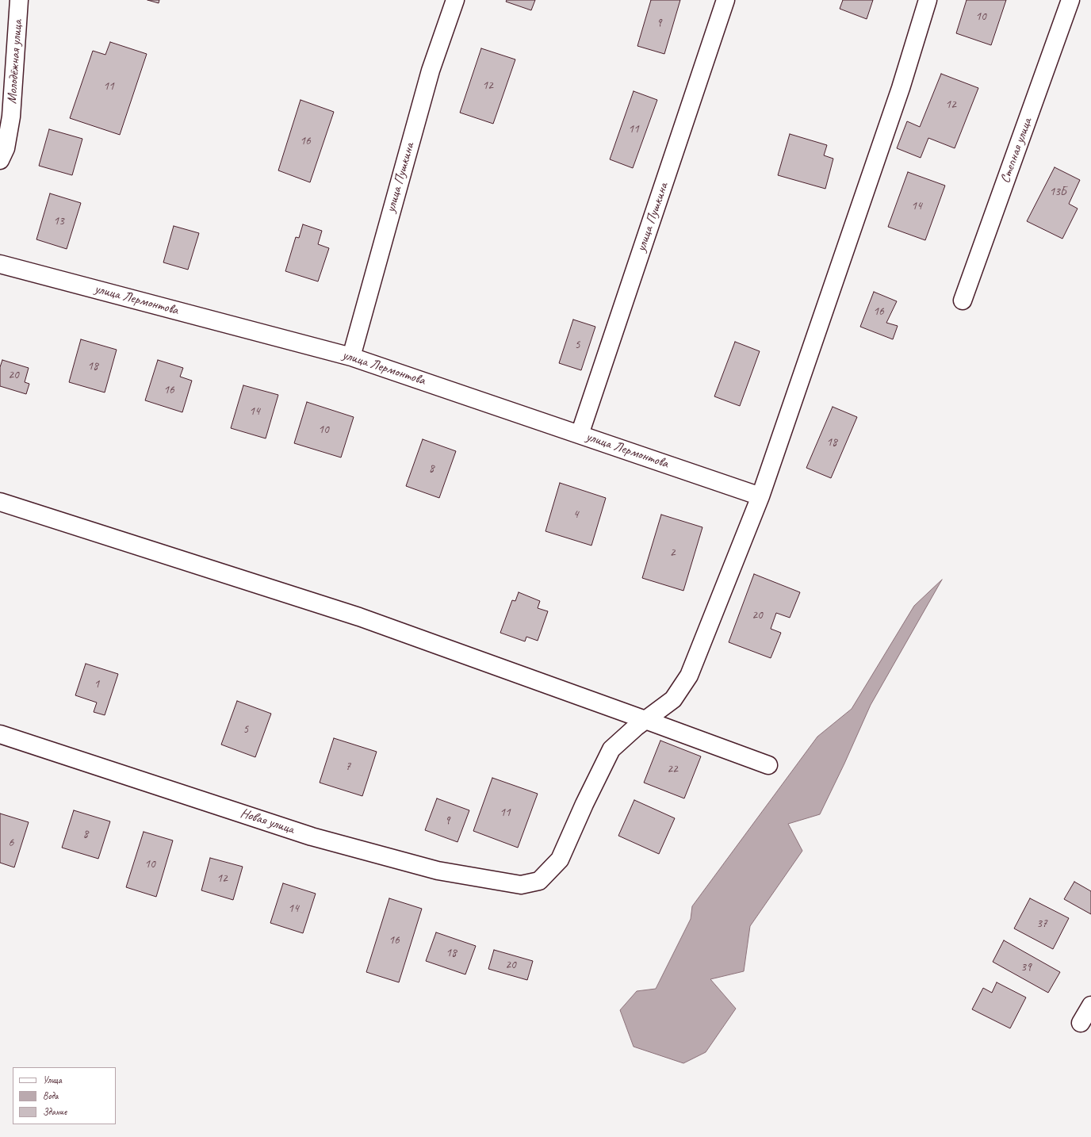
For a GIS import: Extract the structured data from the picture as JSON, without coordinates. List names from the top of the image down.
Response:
{
  "streets": {
    "street": [
      "Молодёжная улица",
      "Степная улица",
      "улица Пушкина",
      "улица Лермонтова",
      "Новая улица"
    ]
  },
  "crossings": [
    ["улица Пушкина", "улица Лермонтова"]
  ],
  "house_numbers": [
    "10",
    "9",
    "12",
    "11",
    "12",
    "11",
    "16",
    "13Б",
    "14",
    "13",
    "16",
    "5",
    "18",
    "20",
    "16",
    "14",
    "10",
    "18",
    "8",
    "4",
    "2",
    "20",
    "1",
    "5",
    "7",
    "22",
    "11",
    "9",
    "8",
    "6",
    "10",
    "12",
    "14",
    "37",
    "16",
    "18",
    "20",
    "39"
  ],
  "legend": ["Улица", "Вода", "Здание"]
}
